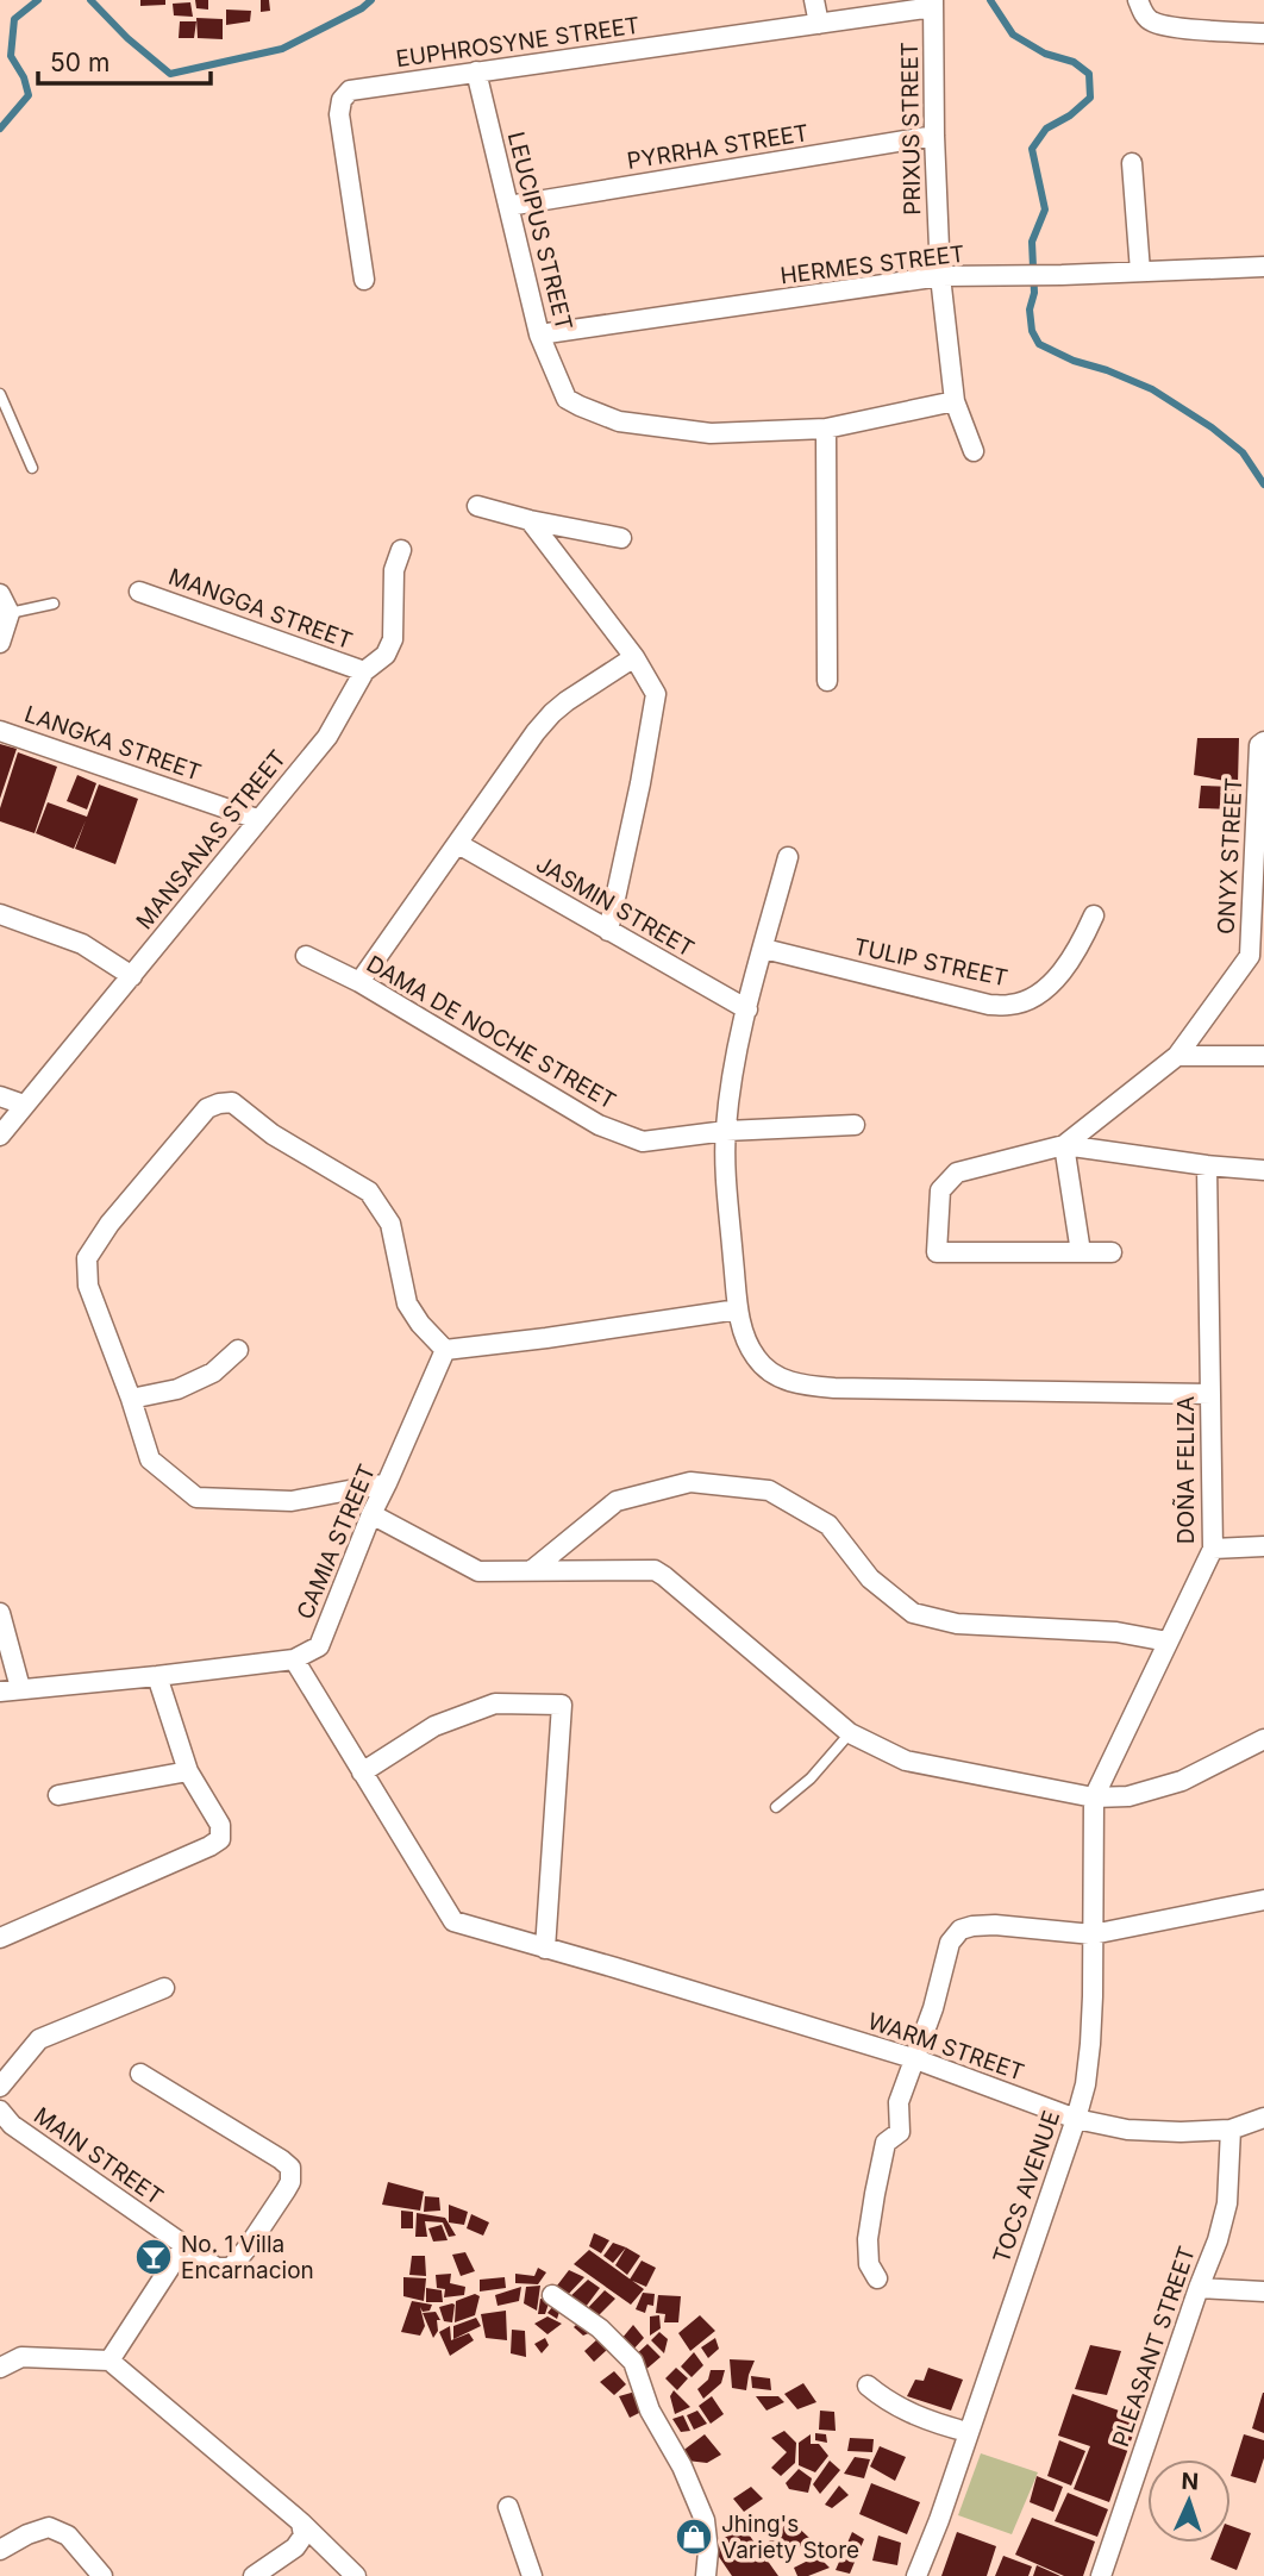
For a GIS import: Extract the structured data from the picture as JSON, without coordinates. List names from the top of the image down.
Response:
{
  "streets": {
    "street": [
      "EUPHROSYNE STREET",
      "PRIXUS STREET",
      "PYRRHA STREET",
      "LEUCIPUS STREET",
      "HERMES STREET",
      "MANGGA STREET",
      "LANGKA STREET",
      "MANSANAS STREET",
      "ONYX STREET",
      "JASMIN STREET",
      "TULIP STREET",
      "DAMA DE NOCHE STREET",
      "DOÑA FELIZA",
      "CAMIA STREET",
      "WARM STREET",
      "MAIN STREET",
      "TOCS AVENUE",
      "PLEASANT STREET"
    ]
  },
  "crossings": [
    ["EUPHROSYNE STREET", "PRIXUS STREET"],
    ["EUPHROSYNE STREET", "LEUCIPUS STREET"],
    ["PRIXUS STREET", "PYRRHA STREET"],
    ["PRIXUS STREET", "HERMES STREET"],
    ["PYRRHA STREET", "LEUCIPUS STREET"],
    ["LEUCIPUS STREET", "HERMES STREET"],
    ["MANGGA STREET", "MANSANAS STREET"],
    ["LANGKA STREET", "MANSANAS STREET"],
    ["DOÑA FELIZA", "TOCS AVENUE"],
    ["CAMIA STREET", "WARM STREET"],
    ["WARM STREET", "TOCS AVENUE"],
    ["WARM STREET", "PLEASANT STREET"]
  ],
  "places": {
    "bar": ["No. 1 Villa Encarnacion"],
    "shop": ["Jhing's Variety Store"]
  },
  "scale_bar": "50 m",
  "north": "top"
}
